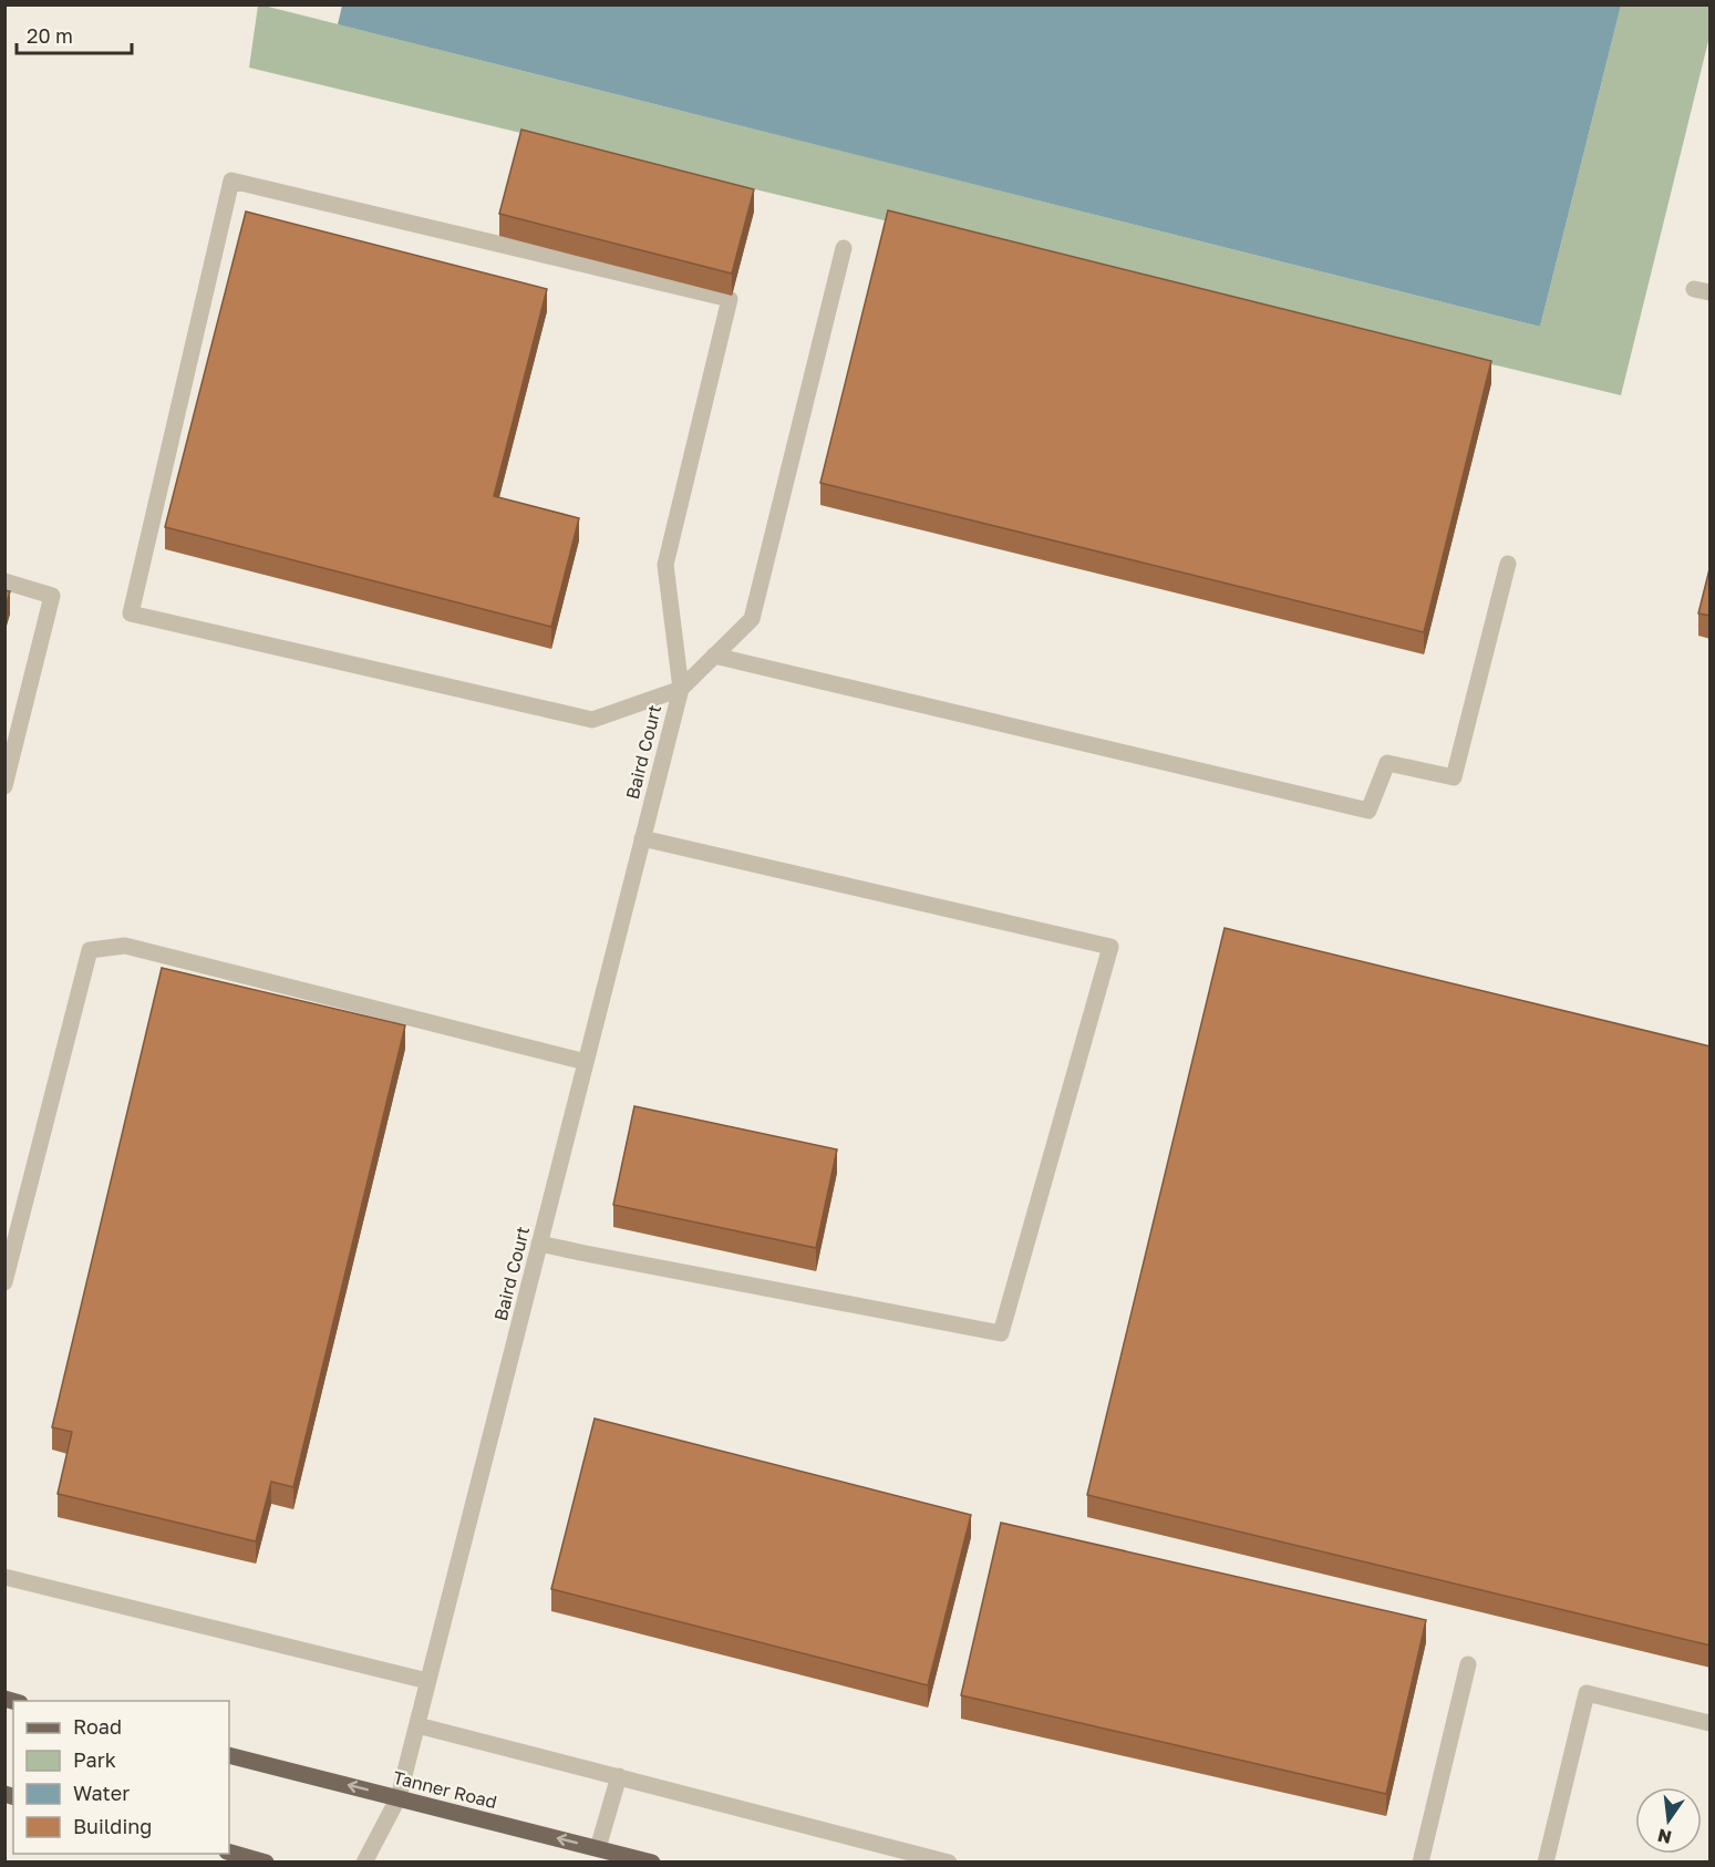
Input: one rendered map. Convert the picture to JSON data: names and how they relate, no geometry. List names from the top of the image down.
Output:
{
  "streets": {
    "main road": ["Tanner Road"],
    "street": ["Baird Court"]
  },
  "crossings": [
    ["Baird Court", "Tanner Road"]
  ],
  "one_way": ["Tanner Road"],
  "legend": [
    "Road",
    "Park",
    "Water",
    "Building"
  ],
  "scale_bar": "20 m",
  "north": "bottom"
}
